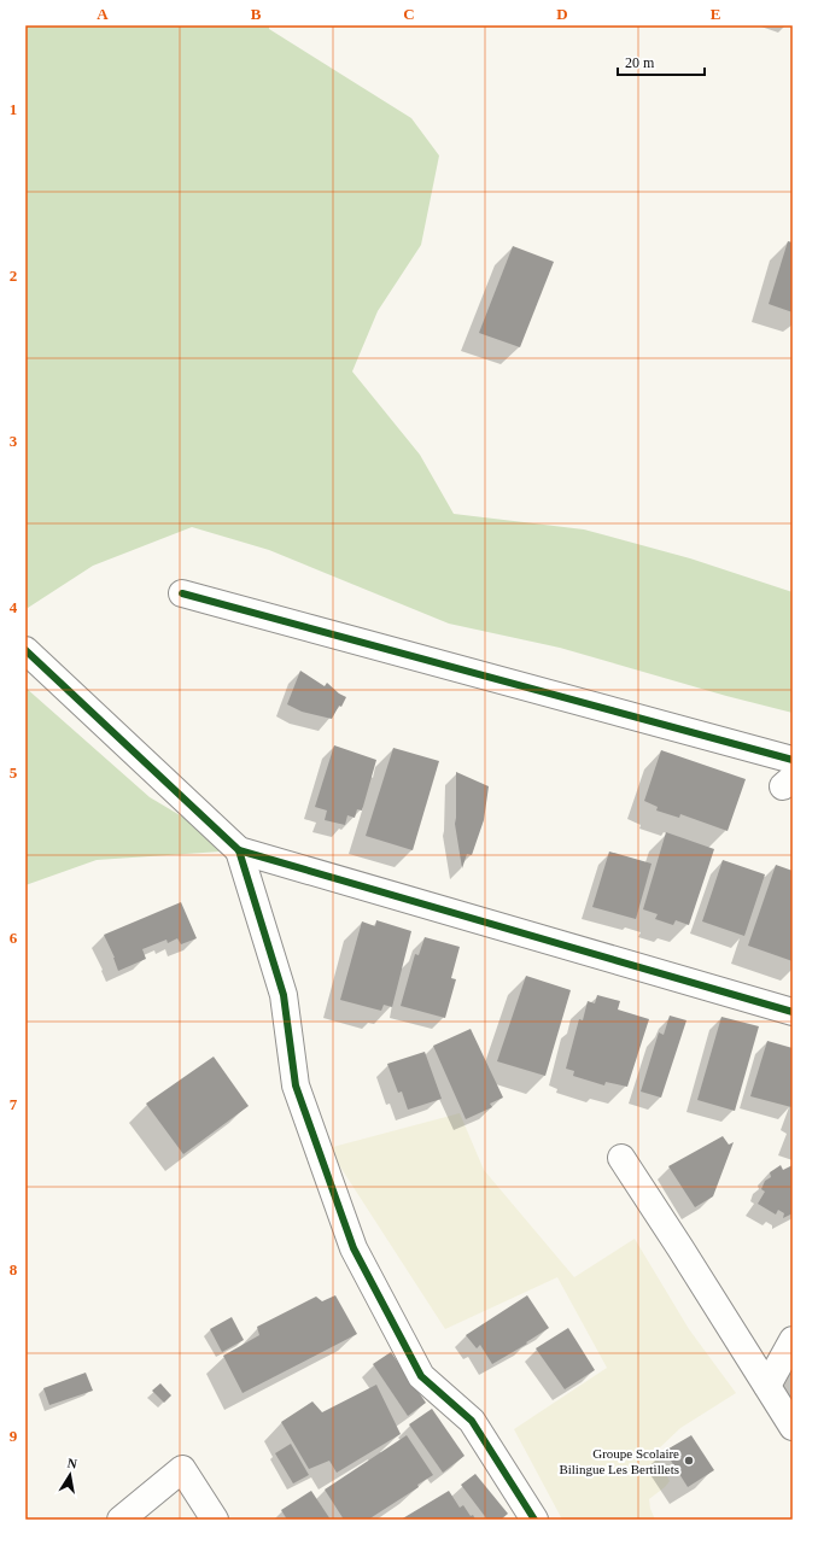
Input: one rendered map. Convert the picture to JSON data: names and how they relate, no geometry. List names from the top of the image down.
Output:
{
  "places": ["Groupe Scolaire Bilingue Les Bertillets"],
  "scale_bar": "20 m",
  "north": "top",
  "grid": {
    "columns": [
      "A",
      "B",
      "C",
      "D",
      "E"
    ],
    "rows": [
      "1",
      "2",
      "3",
      "4",
      "5",
      "6",
      "7",
      "8",
      "9"
    ]
  }
}
